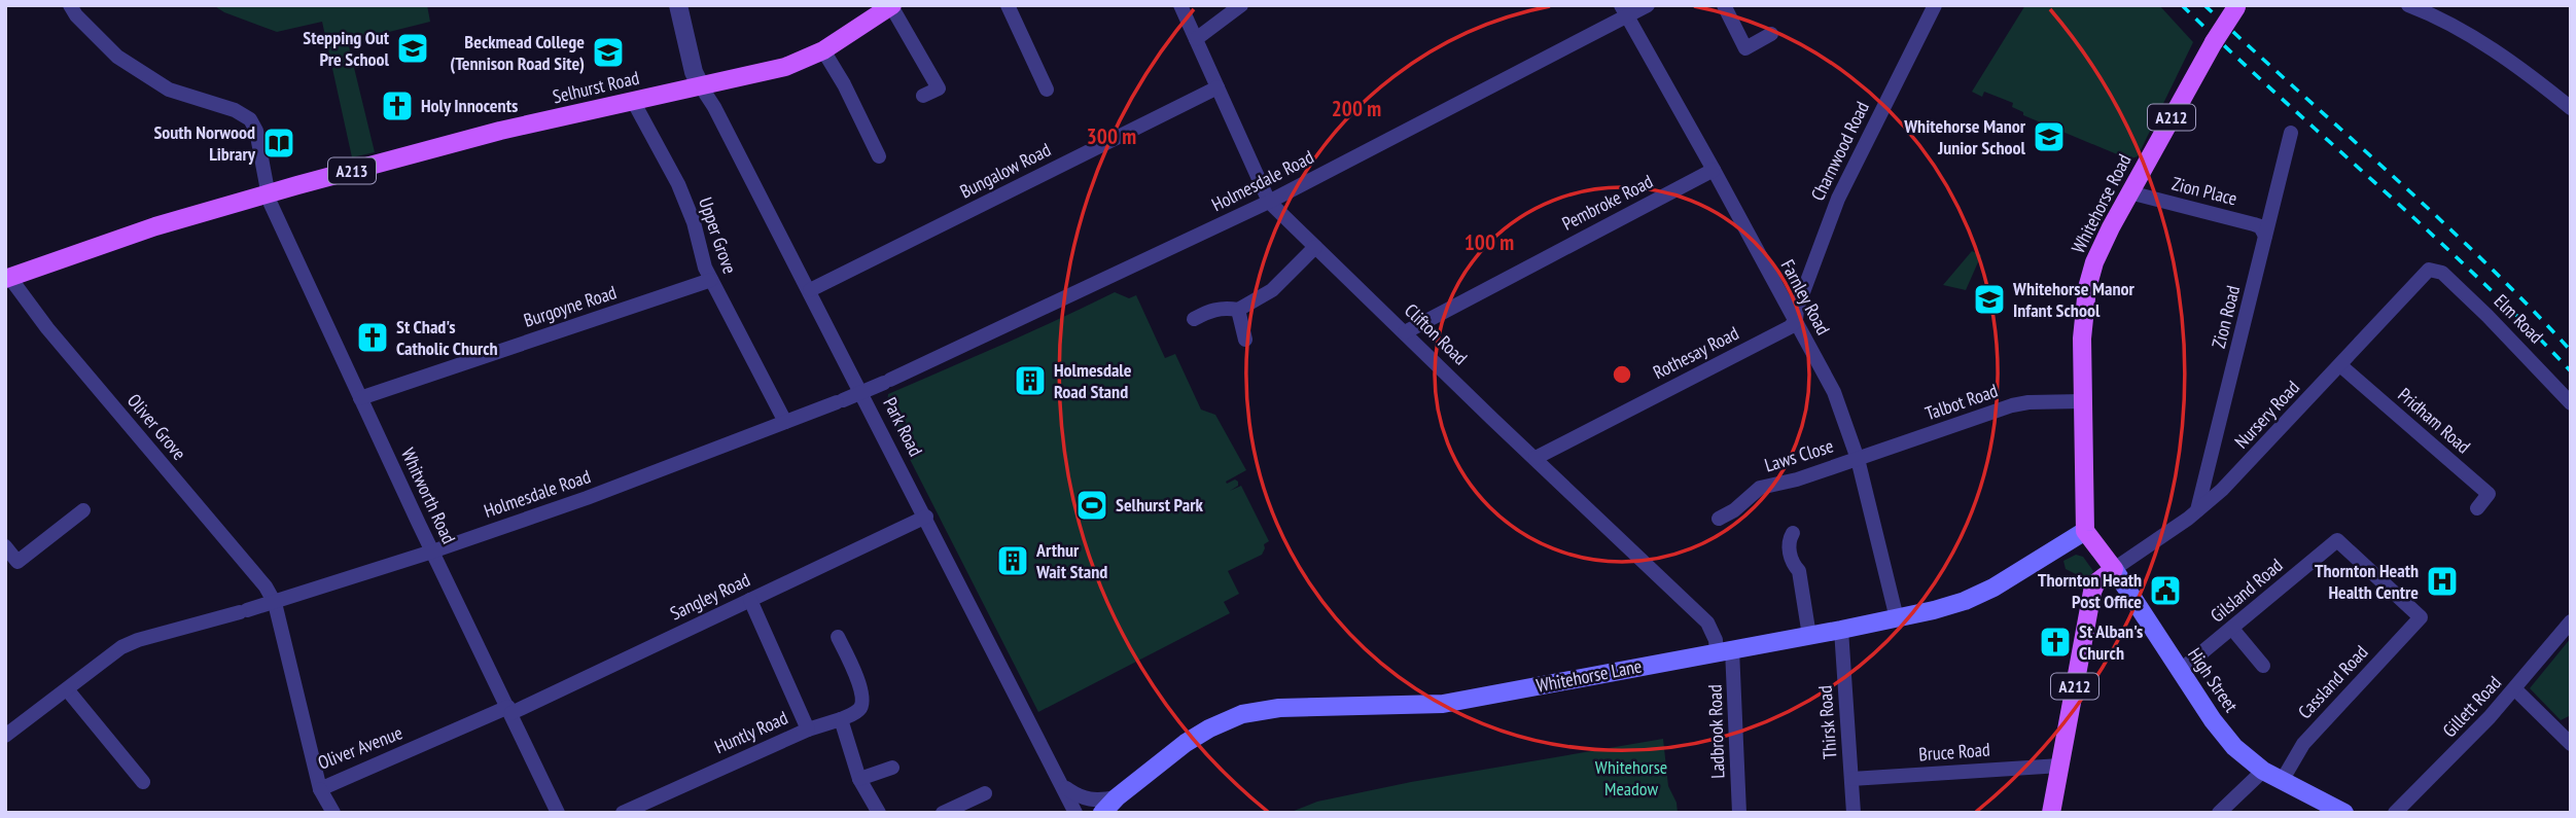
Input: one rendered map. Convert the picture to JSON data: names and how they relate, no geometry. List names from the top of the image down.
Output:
{
  "streets": {
    "main road": [
      "Selhurst Road",
      "A212",
      "A213",
      "Whitehorse Road",
      "Whitehorse Lane",
      "High Street"
    ],
    "street": [
      "Charnwood Road",
      "Bungalow Road",
      "Holmesdale Road",
      "Zion Place",
      "Pembroke Road",
      "Upper Grove",
      "Farnley Road",
      "Burgoyne Road",
      "Zion Road",
      "Elm Road",
      "Clifton Road",
      "Rothesay Road",
      "Talbot Road",
      "Nursery Road",
      "Pridham Road",
      "Oliver Grove",
      "Park Road",
      "Laws Close",
      "Whitworth Road",
      "Gilsland Road",
      "Sangley Road",
      "Cassland Road",
      "Gillett Road",
      "Thirsk Road",
      "Ladbrook Road",
      "Huntly Road",
      "Oliver Avenue",
      "Bruce Road"
    ]
  },
  "crossings": [
    ["Selhurst Road", "Upper Grove"],
    ["Selhurst Road", "Oliver Grove"],
    ["Selhurst Road", "Park Road"],
    ["Selhurst Road", "Whitworth Road"],
    ["A212", "Nursery Road"],
    ["A212", "High Street"],
    ["A212", "Bruce Road"],
    ["Charnwood Road", "Farnley Road"],
    ["Charnwood Road", "Rothesay Road"],
    ["Bungalow Road", "Clifton Road"],
    ["Bungalow Road", "Park Road"],
    ["Holmesdale Road", "Upper Grove"],
    ["Holmesdale Road", "Farnley Road"],
    ["Holmesdale Road", "Clifton Road"],
    ["Holmesdale Road", "Oliver Grove"],
    ["Holmesdale Road", "Park Road"],
    ["Holmesdale Road", "Whitworth Road"],
    ["Holmesdale Road", "Oliver Avenue"],
    ["Zion Place", "Whitehorse Road"],
    ["Zion Place", "Zion Road"],
    ["Pembroke Road", "Farnley Road"],
    ["Pembroke Road", "Clifton Road"],
    ["Whitehorse Road", "Talbot Road"],
    ["Whitehorse Road", "Whitehorse Lane"],
    ["Whitehorse Road", "High Street"],
    ["Upper Grove", "Burgoyne Road"],
    ["Farnley Road", "Rothesay Road"],
    ["Farnley Road", "Talbot Road"],
    ["Farnley Road", "Laws Close"],
    ["Farnley Road", "Whitehorse Lane"],
    ["Burgoyne Road", "Whitworth Road"],
    ["Zion Road", "Nursery Road"],
    ["Elm Road", "Nursery Road"],
    ["Clifton Road", "Rothesay Road"],
    ["Clifton Road", "Whitehorse Lane"],
    ["Clifton Road", "Ladbrook Road"],
    ["Talbot Road", "Laws Close"],
    ["Nursery Road", "Pridham Road"],
    ["Nursery Road", "High Street"],
    ["Oliver Grove", "Oliver Avenue"],
    ["Park Road", "Sangley Road"],
    ["Whitworth Road", "Sangley Road"],
    ["Whitworth Road", "Oliver Avenue"],
    ["Gilsland Road", "High Street"],
    ["Gilsland Road", "Cassland Road"],
    ["Sangley Road", "Huntly Road"],
    ["Sangley Road", "Oliver Avenue"],
    ["Whitehorse Lane", "High Street"],
    ["Whitehorse Lane", "Thirsk Road"],
    ["Whitehorse Lane", "Ladbrook Road"],
    ["High Street", "Cassland Road"],
    ["Thirsk Road", "Bruce Road"]
  ],
  "parks": ["Whitehorse Meadow"],
  "places": {
    "school or university": [
      "Stepping Out Pre School",
      "Beckmead College (Tennison Road Site)",
      "Whitehorse Manor Junior School",
      "Whitehorse Manor Infant School"
    ],
    "church": ["Holy Innocents", "St Chad's Catholic Church", "St Alban's Church"],
    "library": ["South Norwood Library"],
    "building": ["Holmesdale Road Stand", "Arthur Wait Stand"],
    "sports": ["Selhurst Park"],
    "hospital": ["Thornton Heath Health Centre"],
    "public building": ["Thornton Heath Post Office"]
  },
  "rings": ["200 m", "300 m", "100 m"]
}
